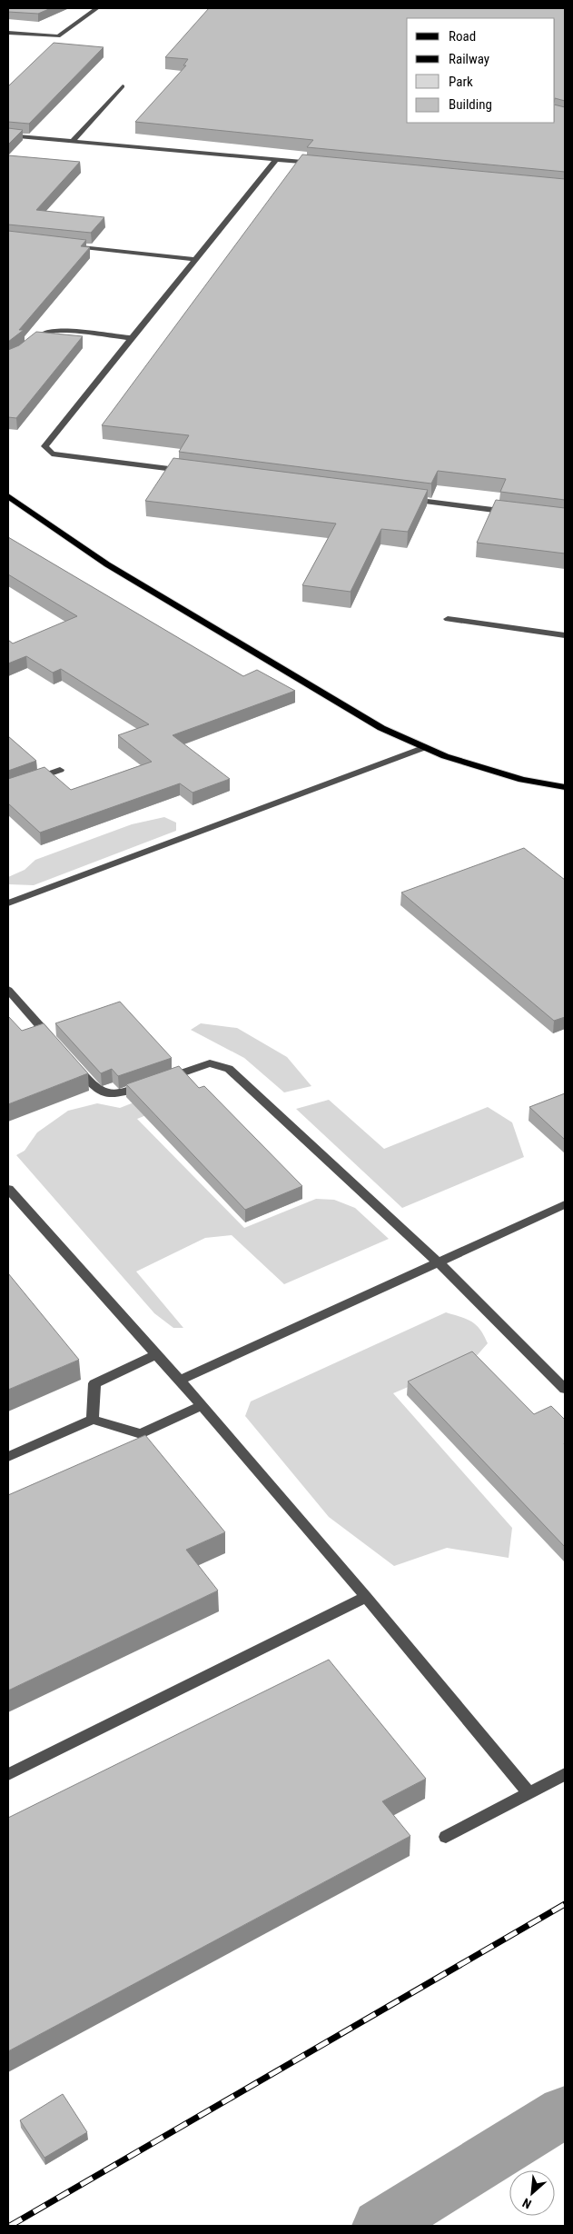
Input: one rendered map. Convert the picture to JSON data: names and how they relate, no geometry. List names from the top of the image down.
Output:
{
  "legend": [
    "Road",
    "Railway",
    "Park",
    "Building"
  ],
  "north": "bottom left"
}
